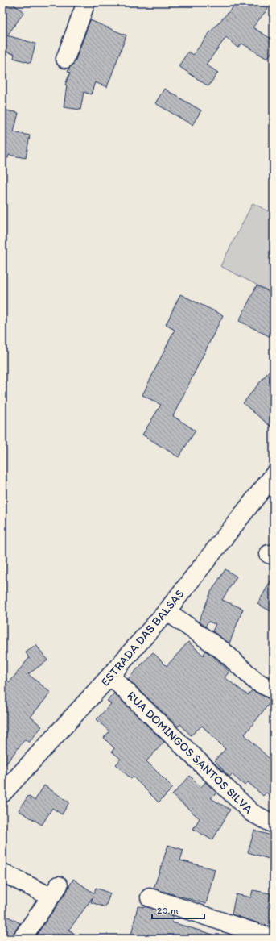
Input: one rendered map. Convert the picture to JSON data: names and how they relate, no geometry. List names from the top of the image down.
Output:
{
  "streets": {
    "street": ["ESTRADA DAS BALSAS", "RUA DOMINGOS SANTOS SILVA"]
  },
  "crossings": [
    ["ESTRADA DAS BALSAS", "RUA DOMINGOS SANTOS SILVA"]
  ],
  "scale_bar": "20 m"
}
